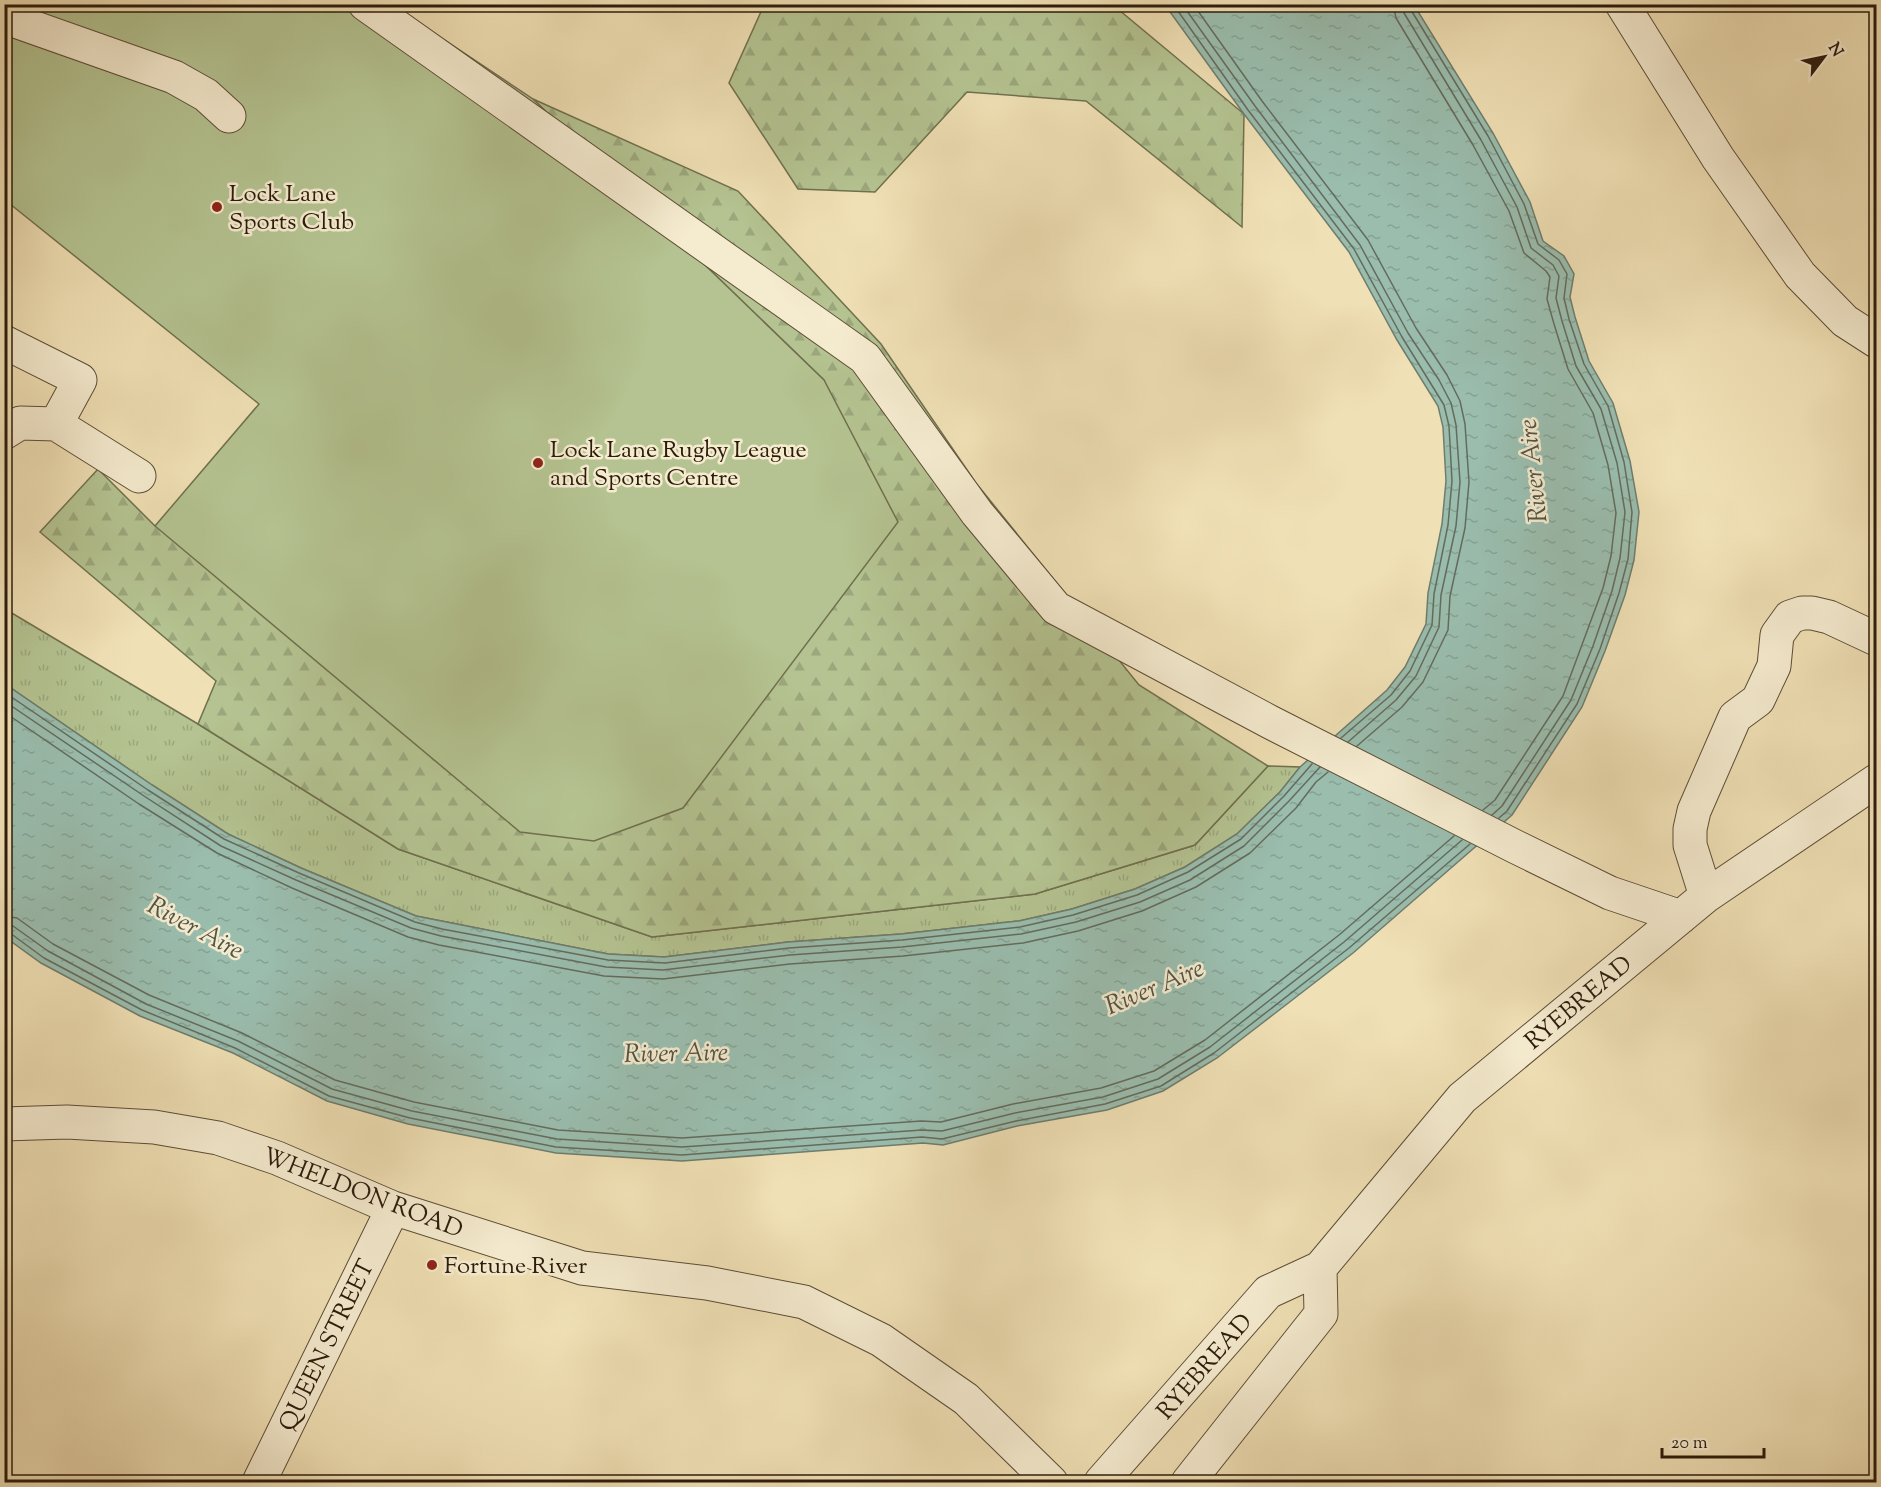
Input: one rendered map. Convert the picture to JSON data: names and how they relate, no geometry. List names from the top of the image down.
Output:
{
  "streets": {
    "street": ["RYEBREAD", "WHELDON ROAD", "QUEEN STREET"]
  },
  "crossings": [
    ["WHELDON ROAD", "QUEEN STREET"]
  ],
  "water": ["River Aire"],
  "places": ["Lock Lane Sports Club", "Lock Lane Rugby League and Sports Centre", "Fortune River"],
  "scale_bar": "20 m",
  "north": "top right"
}
